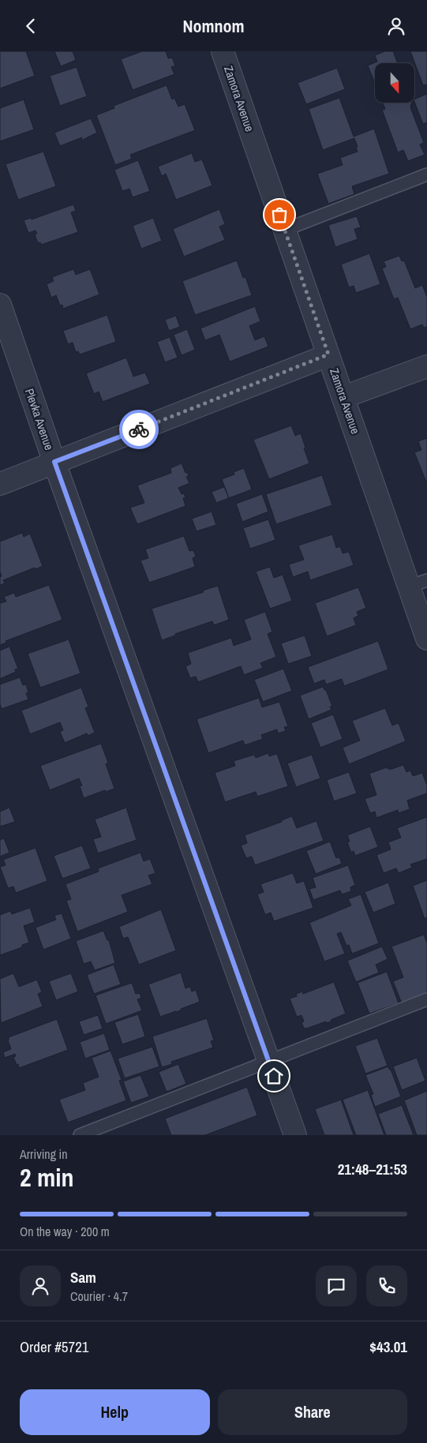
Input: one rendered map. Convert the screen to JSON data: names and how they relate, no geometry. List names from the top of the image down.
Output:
{
  "streets": {
    "street": ["Zamora Avenue", "Plevka Avenue"]
  },
  "north": "bottom",
  "page": {
    "header": "Nomnom",
    "heading": ["2 min", "Arriving in", "21:48–21:53"],
    "panel": [
      "Sam",
      "Courier · 4.7",
      "Order #5721",
      "$43.01"
    ],
    "bar": "On the way · 200 m",
    "buttons": ["Help", "Share"]
  }
}
